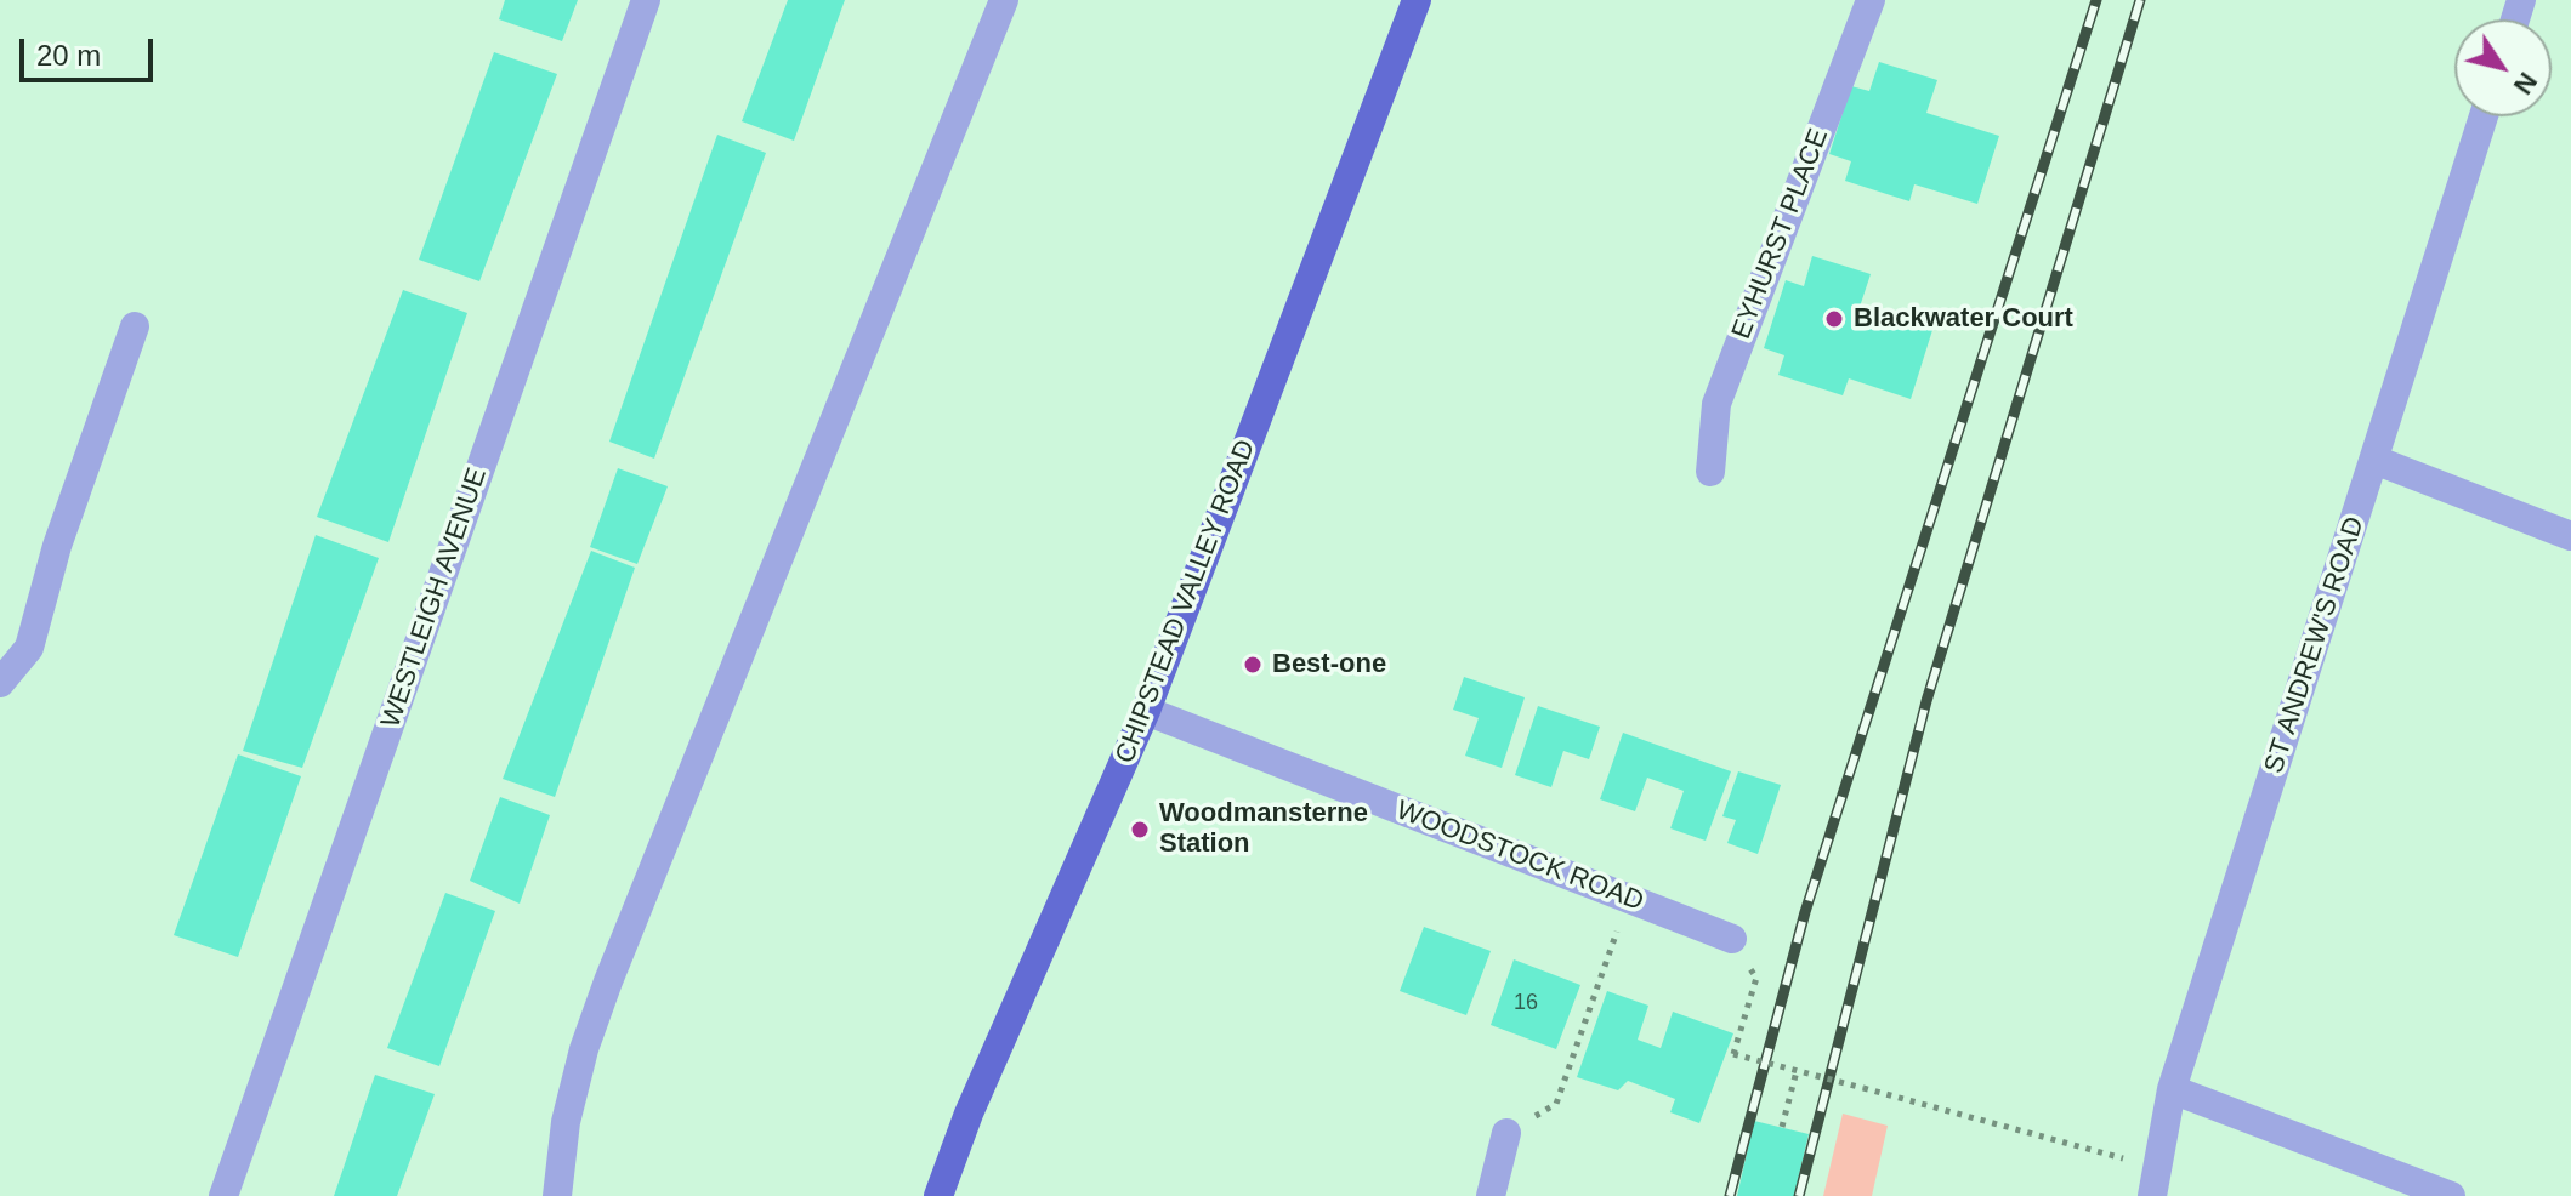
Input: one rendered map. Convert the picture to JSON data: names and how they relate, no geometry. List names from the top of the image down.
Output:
{
  "streets": {
    "main road": ["CHIPSTEAD VALLEY ROAD"],
    "street": [
      "EYHURST PLACE",
      "WESTLEIGH AVENUE",
      "ST ANDREW'S ROAD",
      "WOODSTOCK ROAD"
    ]
  },
  "crossings": [
    ["CHIPSTEAD VALLEY ROAD", "WOODSTOCK ROAD"]
  ],
  "places": ["Blackwater Court", "Best-one", "Woodmansterne Station"],
  "house_numbers": ["16"],
  "scale_bar": "20 m",
  "north": "bottom right"
}
